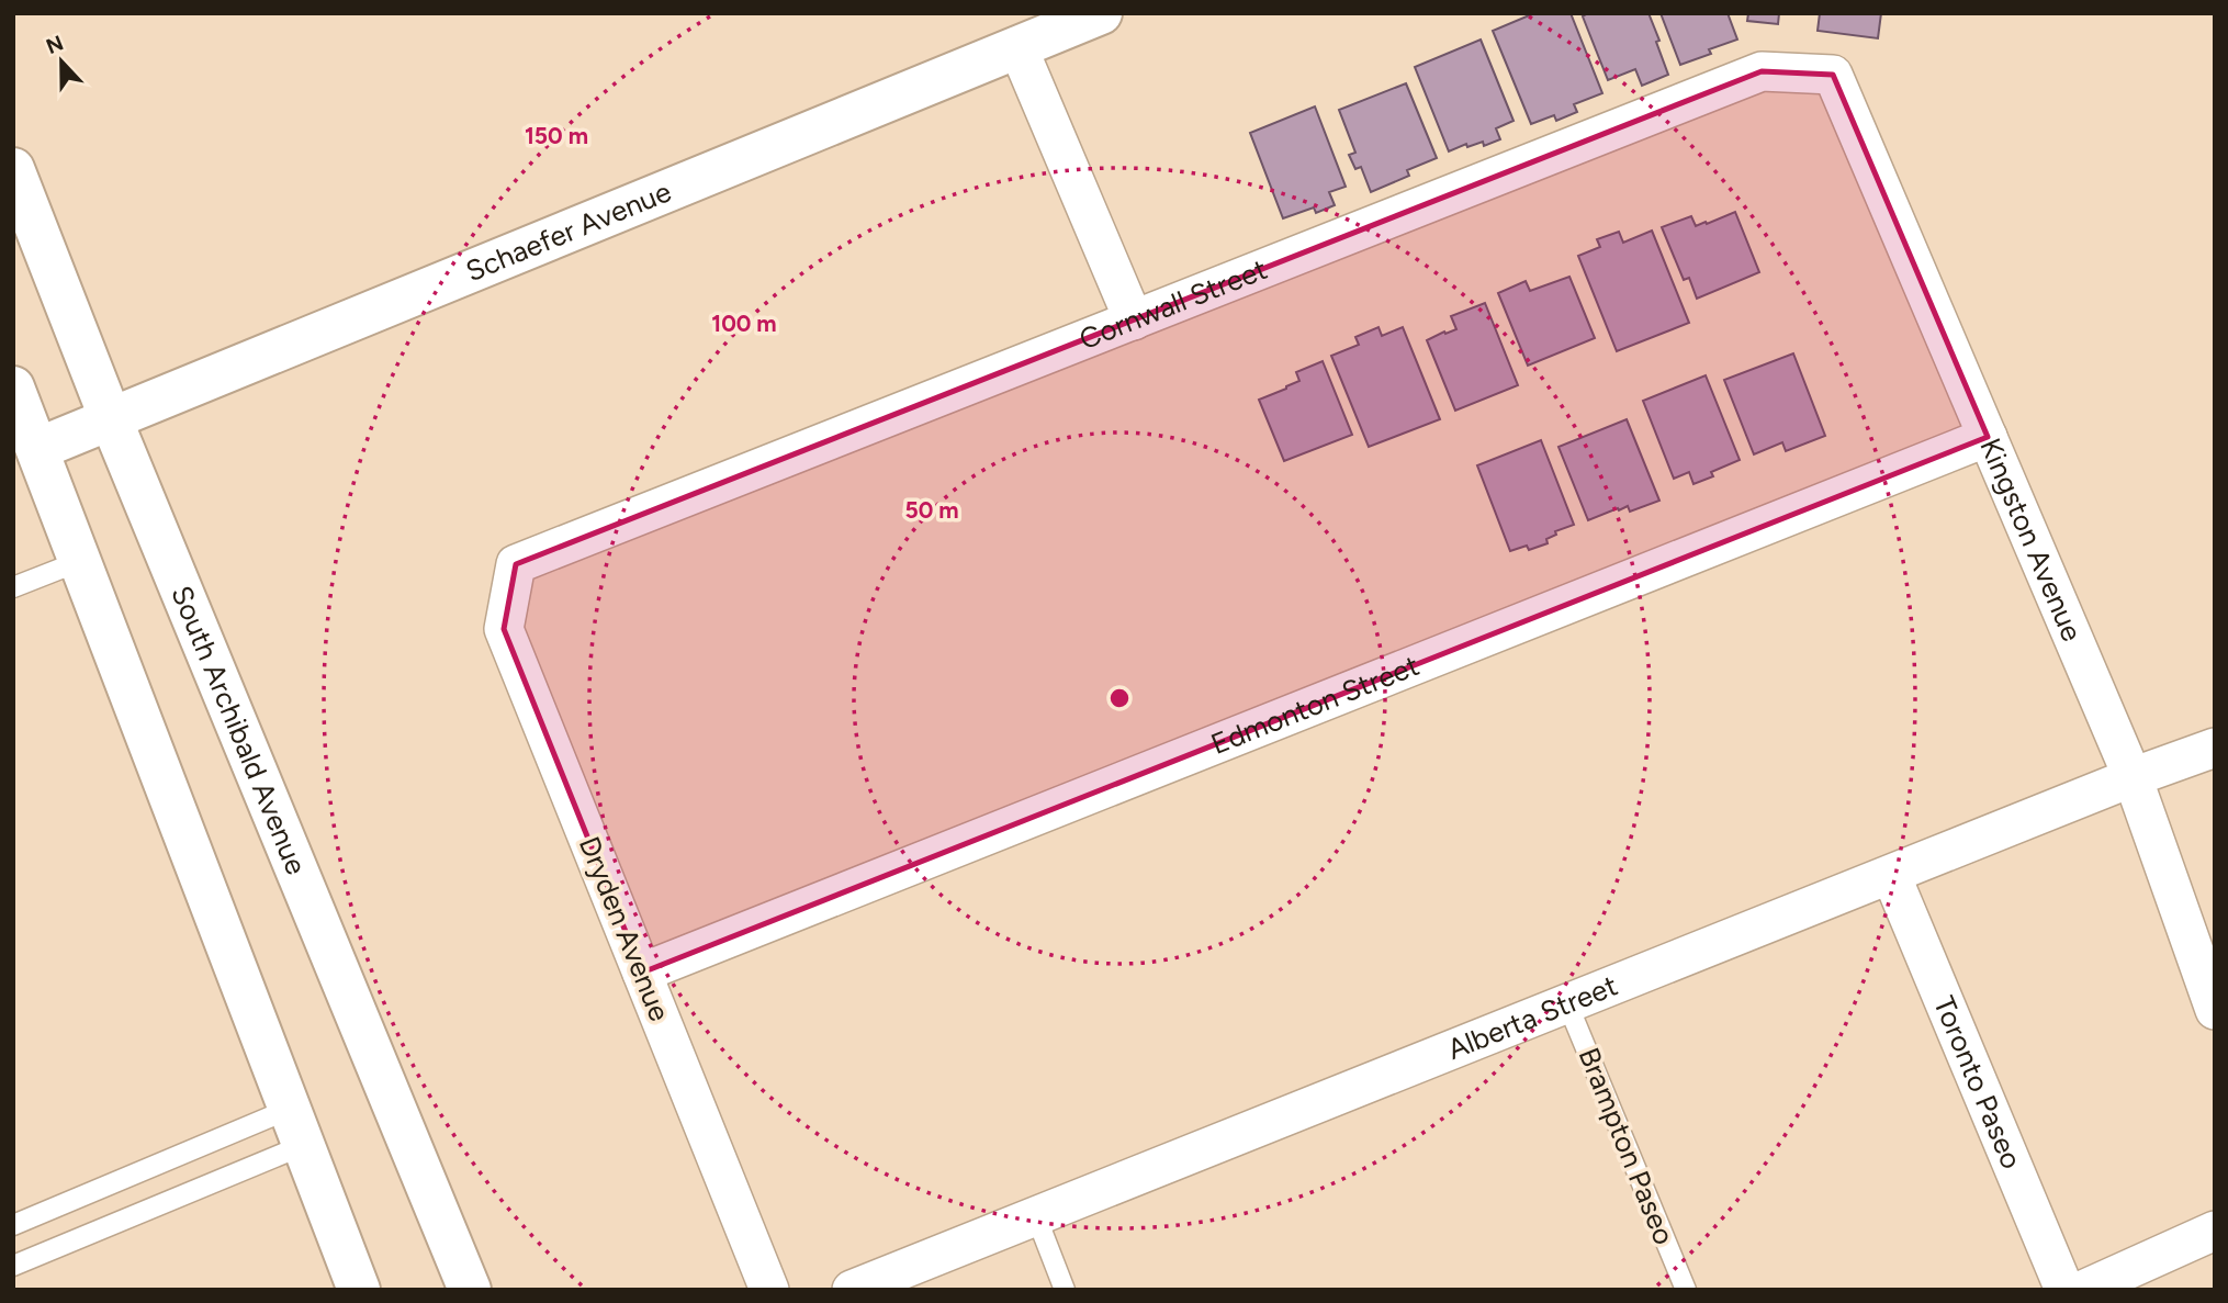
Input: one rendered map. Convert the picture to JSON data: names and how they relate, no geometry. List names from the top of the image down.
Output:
{
  "streets": {
    "main road": ["Schaefer Avenue", "South Archibald Avenue"],
    "street": [
      "Cornwall Street",
      "Kingston Avenue",
      "Edmonton Street",
      "Dryden Avenue",
      "Alberta Street",
      "Toronto Paseo"
    ],
    "lane": ["Brampton Paseo"]
  },
  "crossings": [
    ["Schaefer Avenue", "South Archibald Avenue"],
    ["Cornwall Street", "Kingston Avenue"],
    ["Cornwall Street", "Dryden Avenue"],
    ["Kingston Avenue", "Edmonton Street"],
    ["Kingston Avenue", "Alberta Street"],
    ["Edmonton Street", "Dryden Avenue"],
    ["Alberta Street", "Toronto Paseo"],
    ["Alberta Street", "Brampton Paseo"]
  ],
  "north": "top",
  "rings": ["150 m", "100 m", "50 m"]
}
